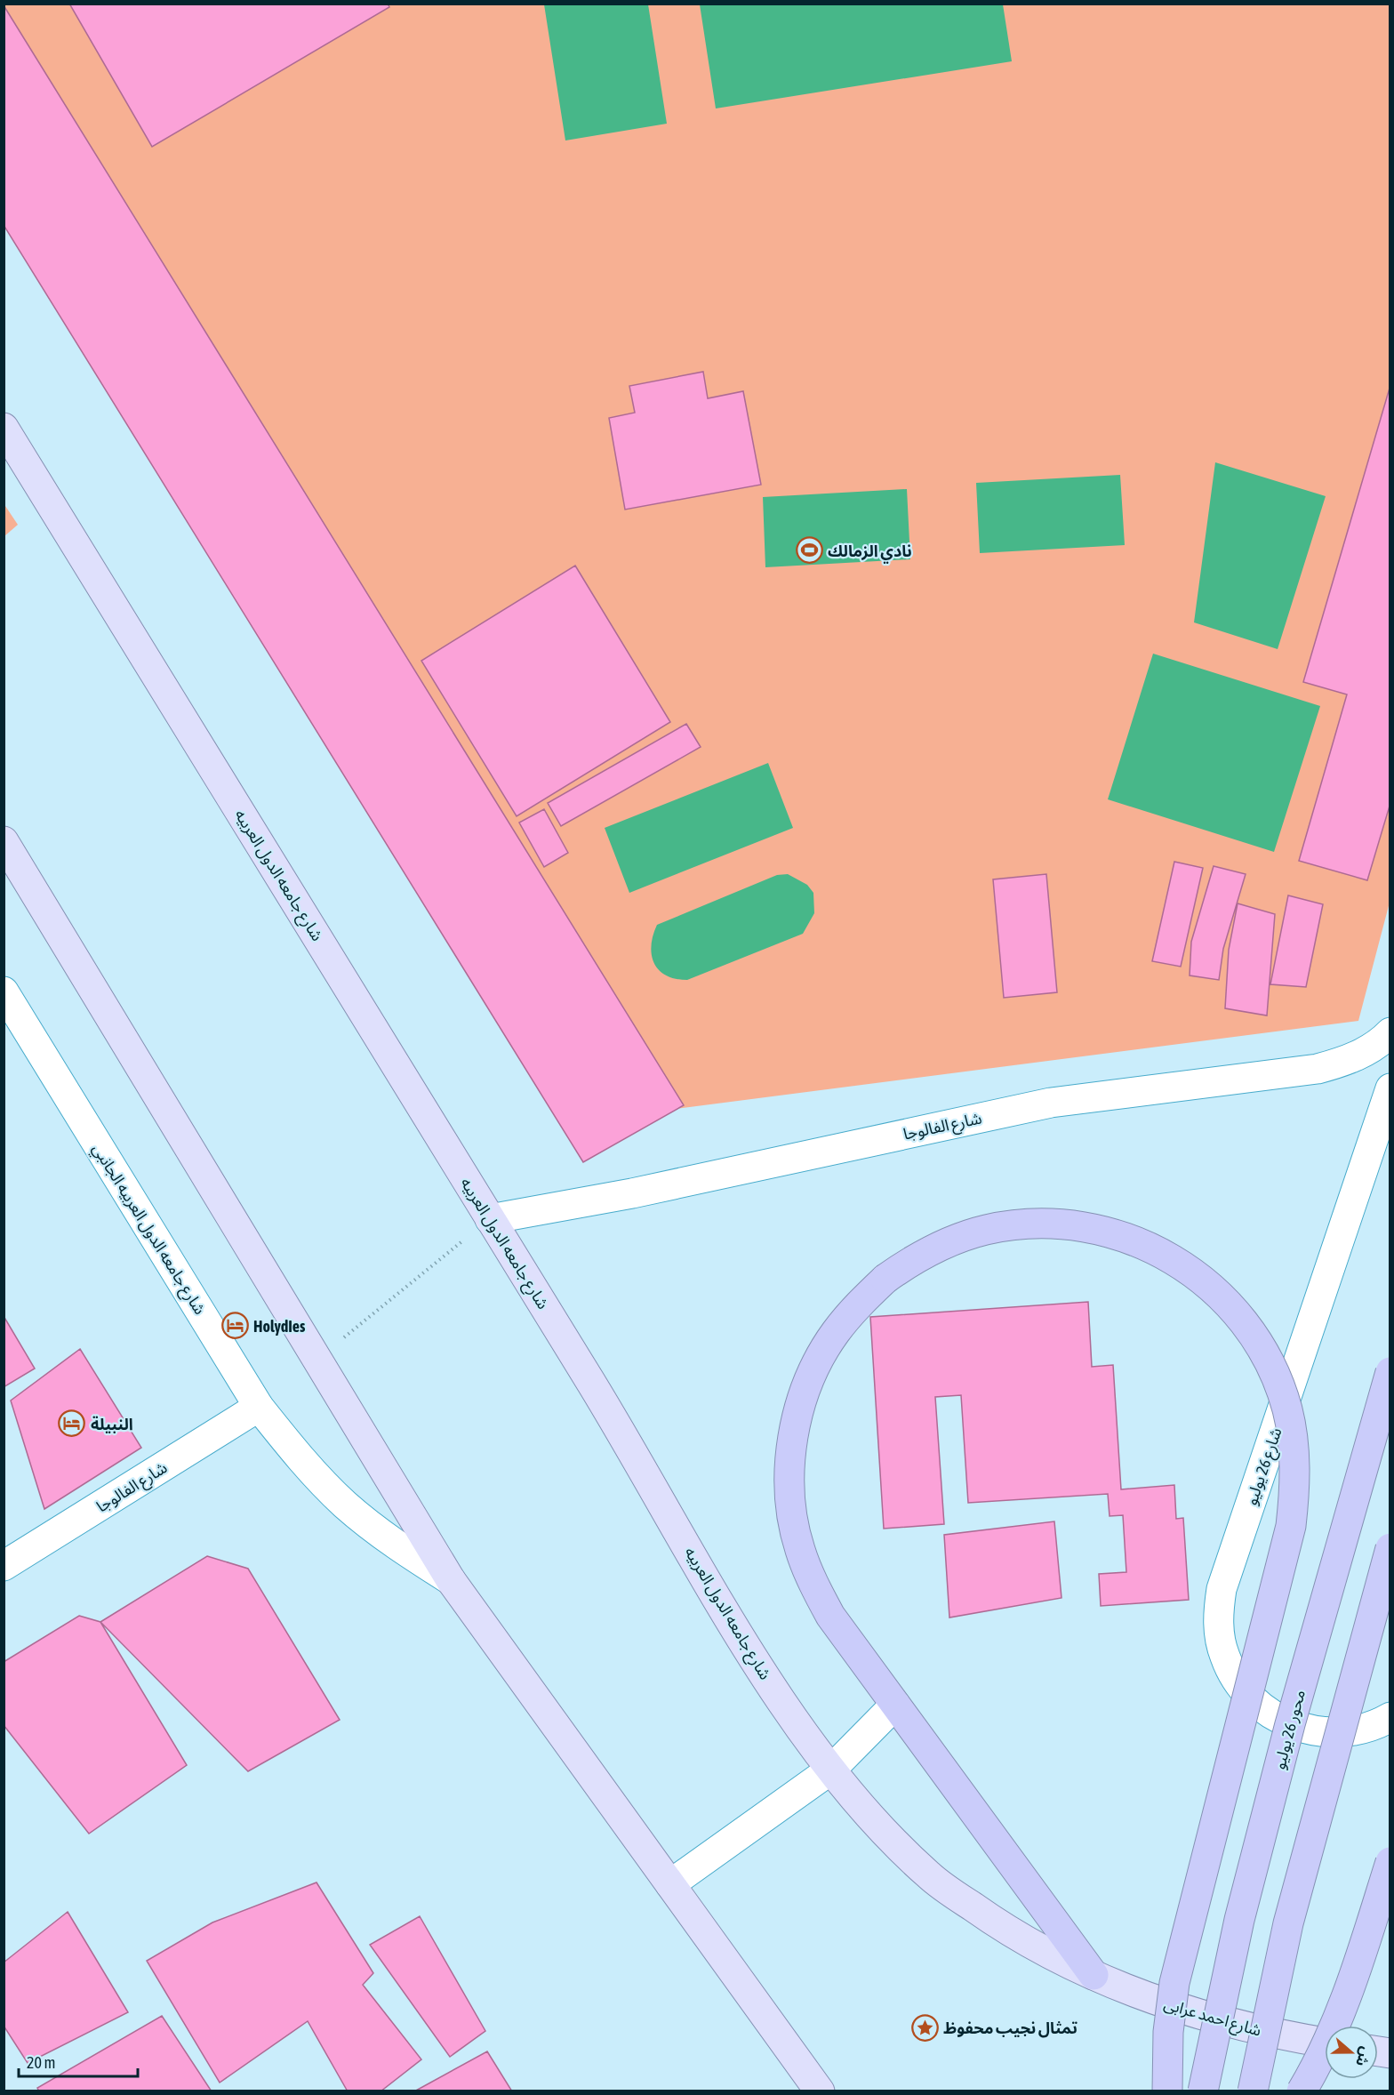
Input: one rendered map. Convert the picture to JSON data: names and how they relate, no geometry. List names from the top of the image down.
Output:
{
  "streets": {
    "highway": ["محور 26 يوليو"],
    "main road": ["شارع جامعه الدول العربيه", "شارع احمد عرابى"],
    "street": ["شارع الفالوجا", "شارع جامعه الدول العربيه الجانبي", "شارع 26 يوليو"]
  },
  "crossings": [
    ["شارع جامعه الدول العربيه", "شارع الفالوجا"],
    ["شارع جامعه الدول العربيه", "شارع احمد عرابى"],
    ["شارع الفالوجا", "شارع جامعه الدول العربيه الجانبي"]
  ],
  "places": {
    "sports": ["نادي الزمالك"],
    "hotel": ["HolydIes", "النبيلة"],
    "place": ["تمثال نجيب محفوظ"]
  },
  "scale_bar": "20 m",
  "north": "right"
}
